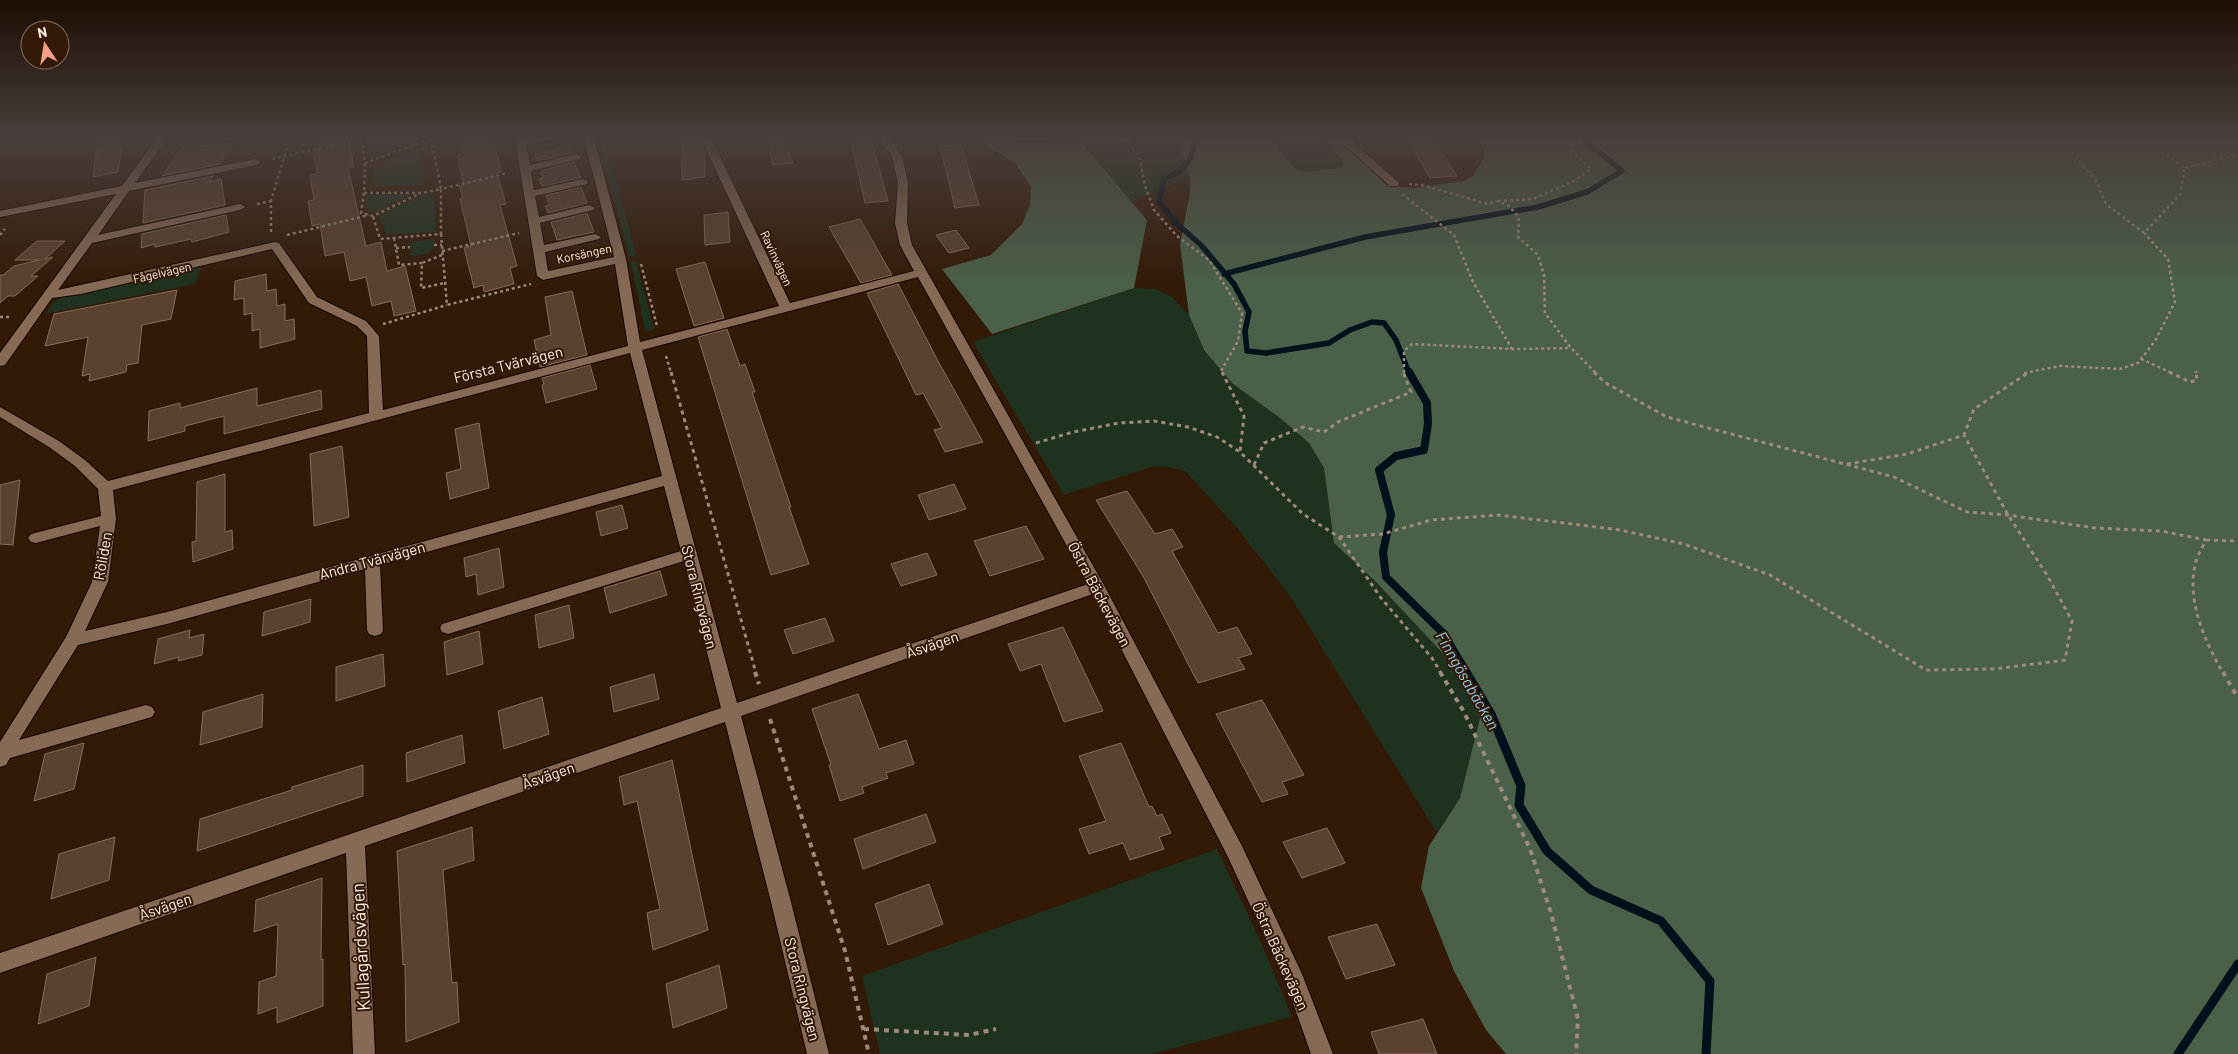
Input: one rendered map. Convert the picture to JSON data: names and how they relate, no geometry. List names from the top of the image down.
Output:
{
  "streets": {
    "street": [
      "Korsängen",
      "Ravinvägen",
      "Fågelvägen",
      "Första Tvärvägen",
      "Röliden",
      "Andra Tvärvägen",
      "Östra Bäckevägen",
      "Stora Ringvägen",
      "Åsvägen",
      "Kullagårdsvägen"
    ]
  },
  "crossings": [
    ["Korsängen", "Stora Ringvägen"],
    ["Ravinvägen", "Första Tvärvägen"],
    ["Första Tvärvägen", "Röliden"],
    ["Första Tvärvägen", "Östra Bäckevägen"],
    ["Första Tvärvägen", "Stora Ringvägen"],
    ["Röliden", "Andra Tvärvägen"],
    ["Andra Tvärvägen", "Stora Ringvägen"],
    ["Östra Bäckevägen", "Åsvägen"],
    ["Stora Ringvägen", "Åsvägen"],
    ["Åsvägen", "Kullagårdsvägen"]
  ],
  "water": ["Finngösabäcken"],
  "north": "top"
}
